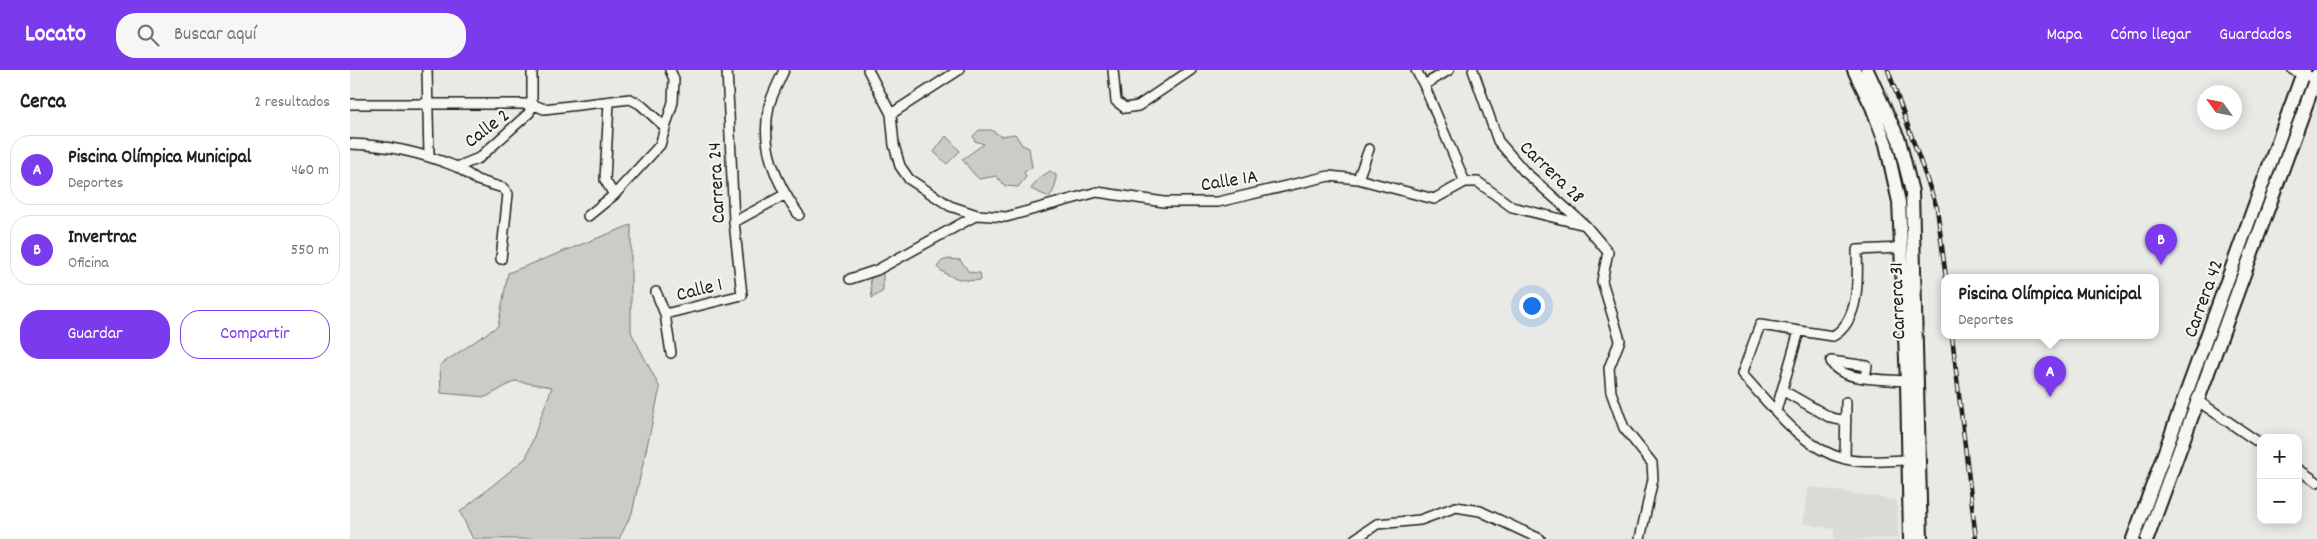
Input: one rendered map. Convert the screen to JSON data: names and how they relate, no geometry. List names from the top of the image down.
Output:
{
  "streets": {
    "highway": ["Carrera 42", "Carrera 31"],
    "street": [
      "Calle 2",
      "Carrera 28",
      "Calle 1A",
      "Carrera 24",
      "Calle 1"
    ]
  },
  "crossings": [
    ["Carrera 24", "Calle 1"]
  ],
  "north": "top left",
  "page": {
    "header": "Locato",
    "search": "Buscar aquí",
    "nav": ["Mapa", "Cómo llegar", "Guardados"],
    "heading": ["Cerca", "2 resultados"],
    "list": [
      {
        "mark": "A",
        "name": "Piscina Olímpica Municipal",
        "note": "Deportes",
        "value": "460 m"
      },
      {
        "mark": "B",
        "name": "Invertrac",
        "note": "Oficina",
        "value": "550 m"
      }
    ],
    "pins": ["B", "A"],
    "popup": ["Piscina Olímpica Municipal", "Deportes"],
    "buttons": ["Guardar", "Compartir"],
    "map_buttons": ["+", "−"]
  }
}
